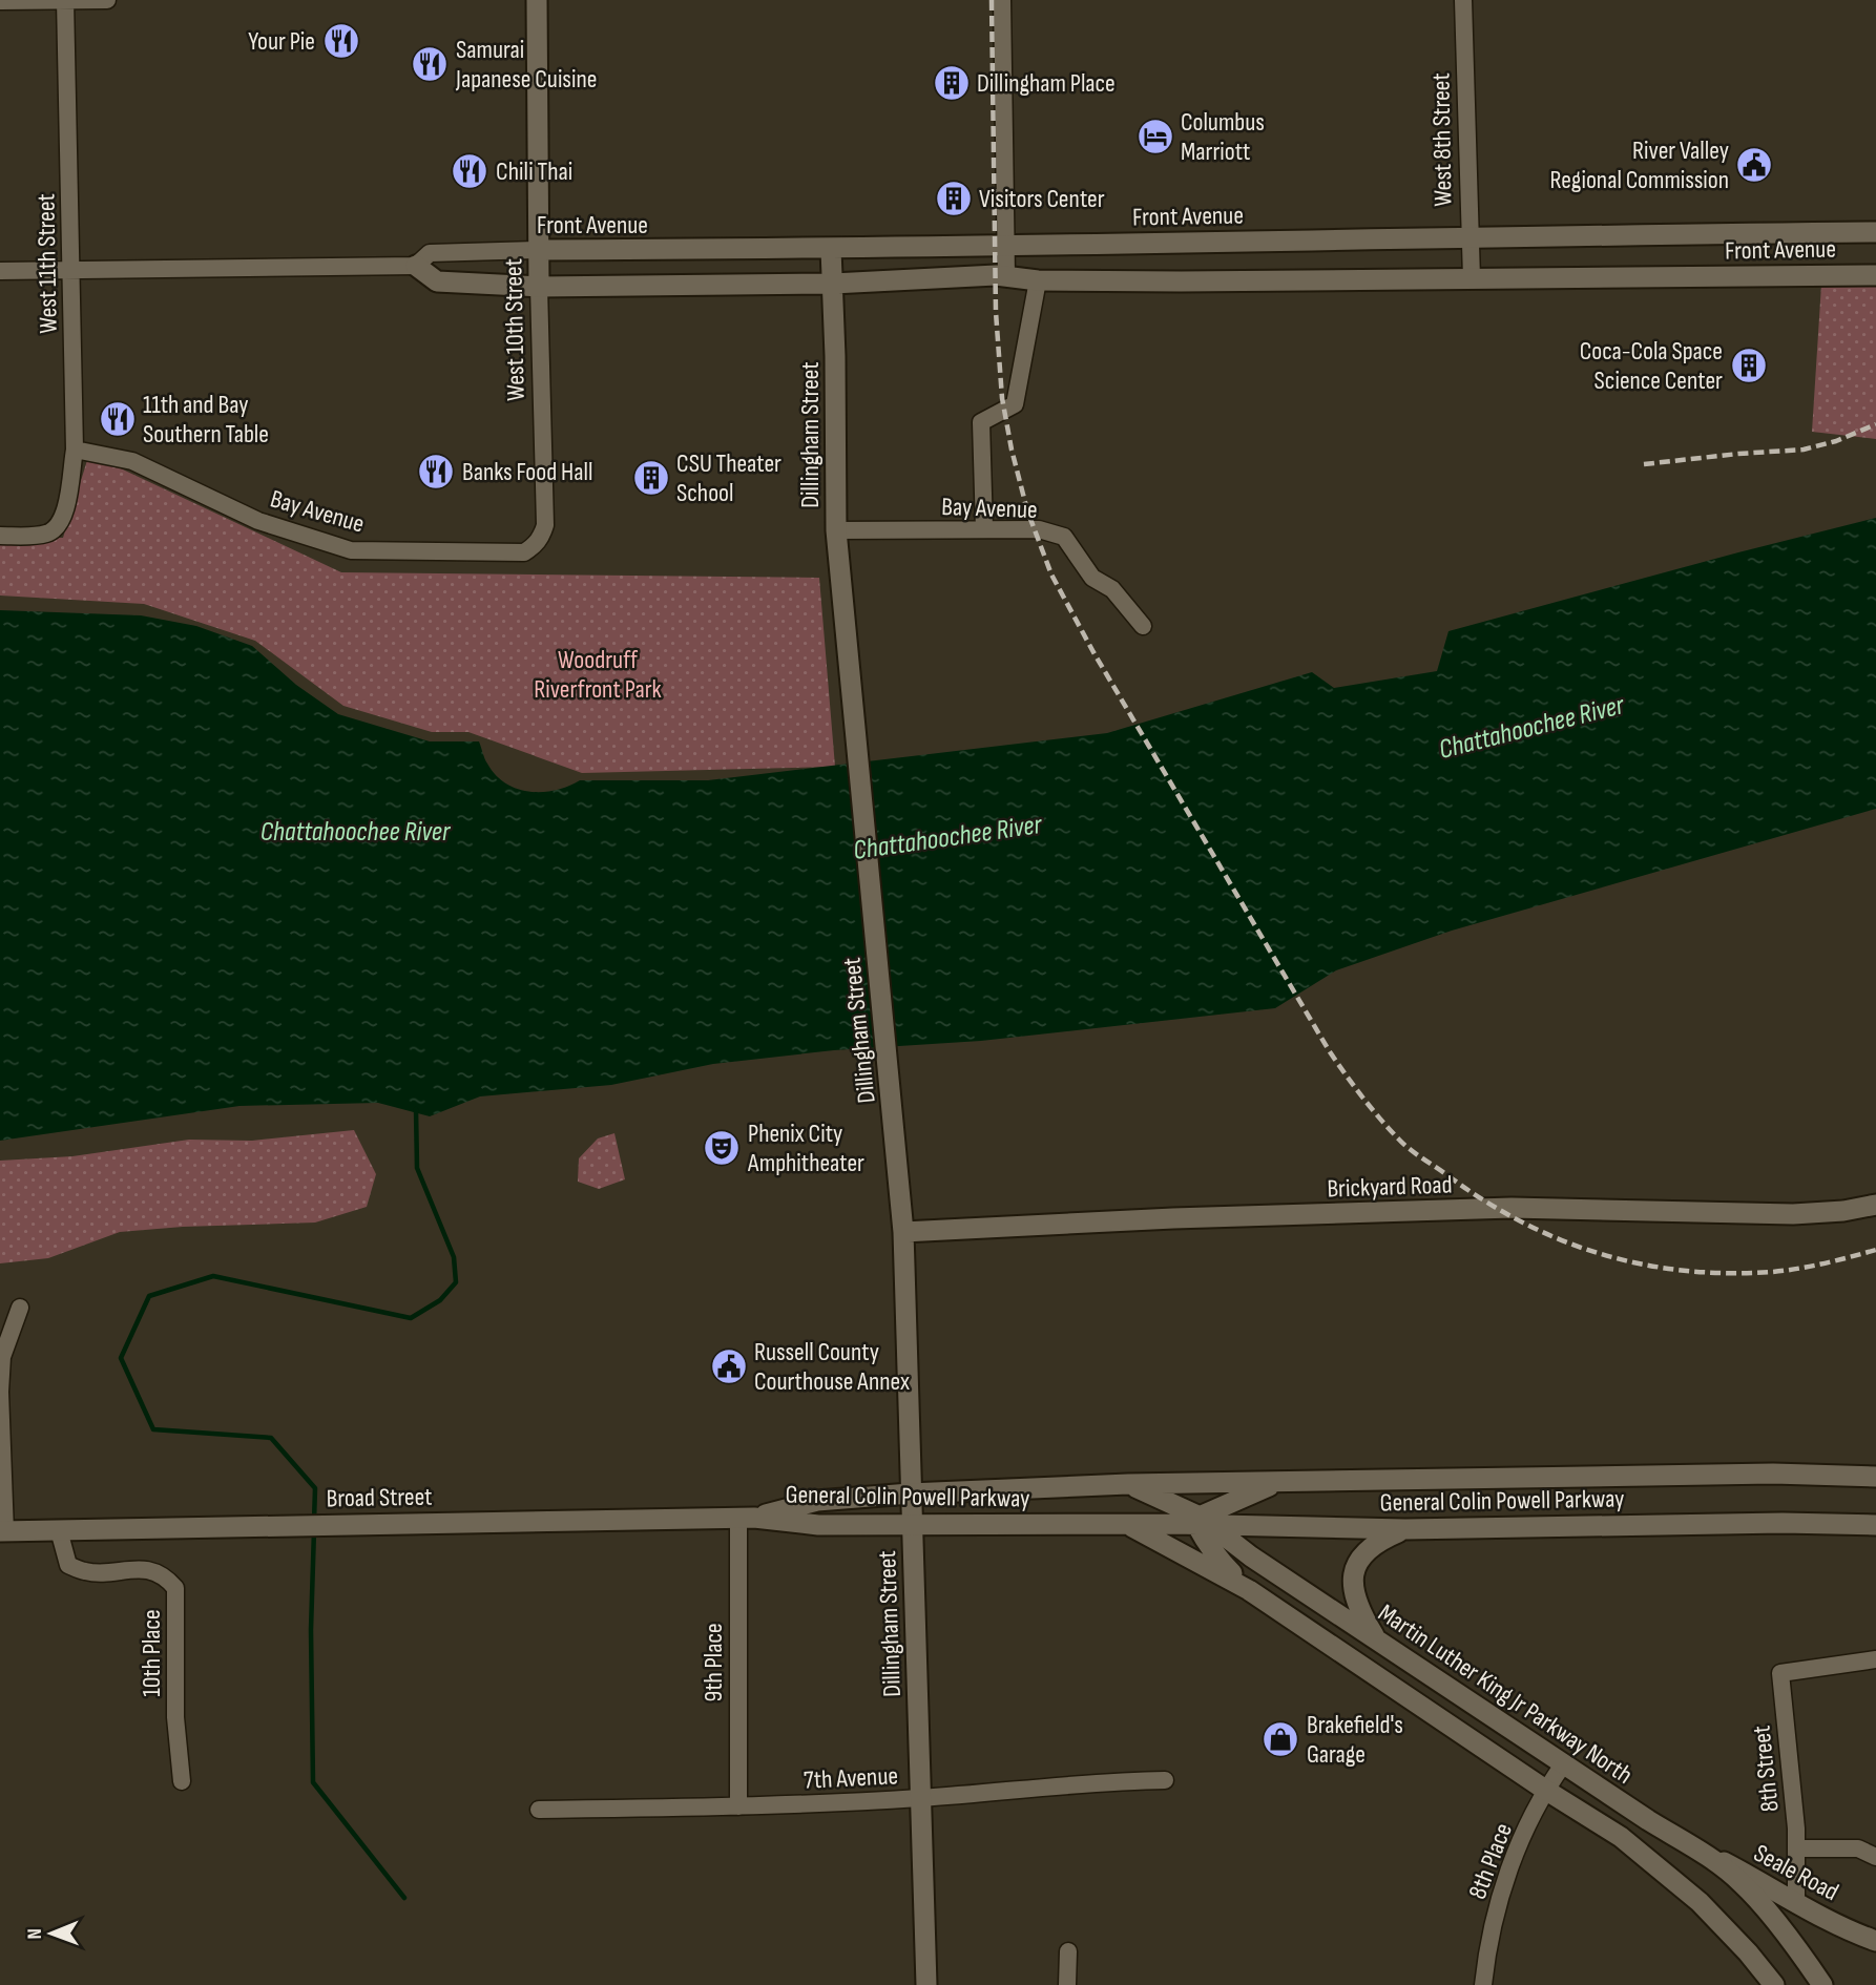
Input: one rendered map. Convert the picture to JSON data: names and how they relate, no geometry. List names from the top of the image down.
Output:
{
  "streets": {
    "street": [
      "West 8th Street",
      "Front Avenue",
      "West 11th Street",
      "West 10th Street",
      "Dillingham Street",
      "Bay Avenue",
      "Brickyard Road",
      "General Colin Powell Parkway",
      "Broad Street",
      "10th Place",
      "9th Place",
      "Martin Luther King Jr Parkway North",
      "8th Street",
      "7th Avenue",
      "8th Place",
      "Seale Road"
    ]
  },
  "crossings": [
    ["West 8th Street", "Front Avenue"],
    ["Front Avenue", "West 10th Street"],
    ["Front Avenue", "Dillingham Street"],
    ["West 11th Street", "Bay Avenue"],
    ["West 10th Street", "Bay Avenue"],
    ["Dillingham Street", "Bay Avenue"],
    ["Dillingham Street", "Brickyard Road"],
    ["Dillingham Street", "General Colin Powell Parkway"],
    ["Dillingham Street", "7th Avenue"],
    ["General Colin Powell Parkway", "Broad Street"],
    ["General Colin Powell Parkway", "9th Place"],
    ["General Colin Powell Parkway", "Martin Luther King Jr Parkway North"],
    ["Broad Street", "10th Place"],
    ["Broad Street", "9th Place"],
    ["9th Place", "7th Avenue"],
    ["Martin Luther King Jr Parkway North", "8th Place"],
    ["Martin Luther King Jr Parkway North", "Seale Road"],
    ["8th Street", "Seale Road"]
  ],
  "water": ["Chattahoochee River"],
  "parks": ["Woodruff Riverfront Park"],
  "places": {
    "restaurant": [
      "Your Pie",
      "Samurai Japanese Cuisine",
      "Chili Thai",
      "11th and Bay Southern Table",
      "Banks Food Hall"
    ],
    "building": [
      "Dillingham Place",
      "Visitors Center",
      "Coca-Cola Space Science Center",
      "CSU Theater School"
    ],
    "hotel": ["Columbus Marriott"],
    "public building": ["River Valley Regional Commission", "Russell County Courthouse Annex"],
    "theatre": ["Phenix City Amphitheater"],
    "shop": ["Brakefield's Garage"]
  },
  "north": "left"
}
